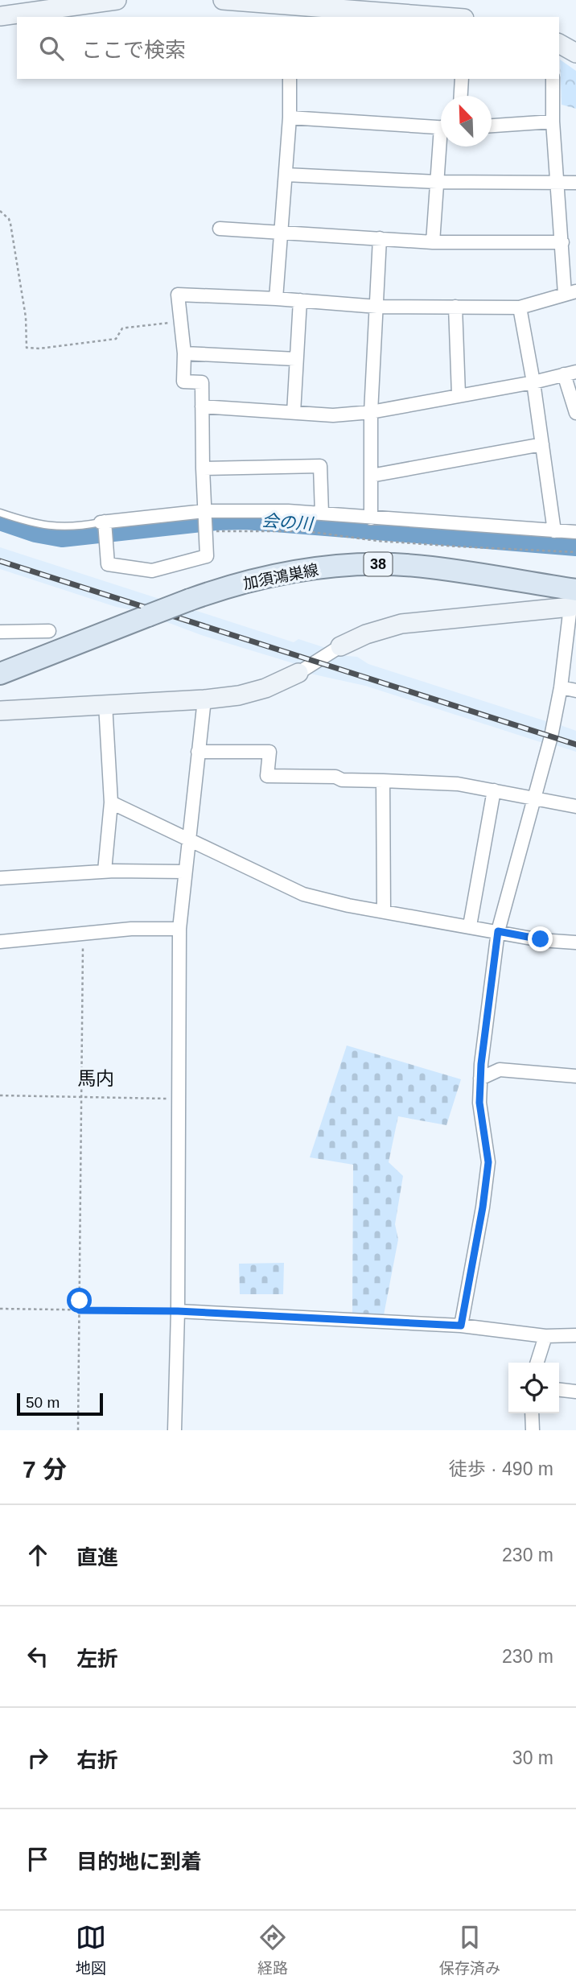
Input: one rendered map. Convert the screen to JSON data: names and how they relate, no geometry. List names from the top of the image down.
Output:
{
  "streets": {
    "main road": ["38", "加須鴻巣線"]
  },
  "districts": ["馬内"],
  "water": ["会の川"],
  "scale_bar": "50 m",
  "north": "top left",
  "page": {
    "search": "ここで検索",
    "scale": "50 m",
    "heading": ["7 分", "徒歩 · 490 m"],
    "list": [
      ["直進", "230 m"],
      ["左折", "230 m"],
      ["右折", "30 m"],
      "目的地に到着"
    ],
    "nav": ["地図", "経路", "保存済み"]
  }
}
